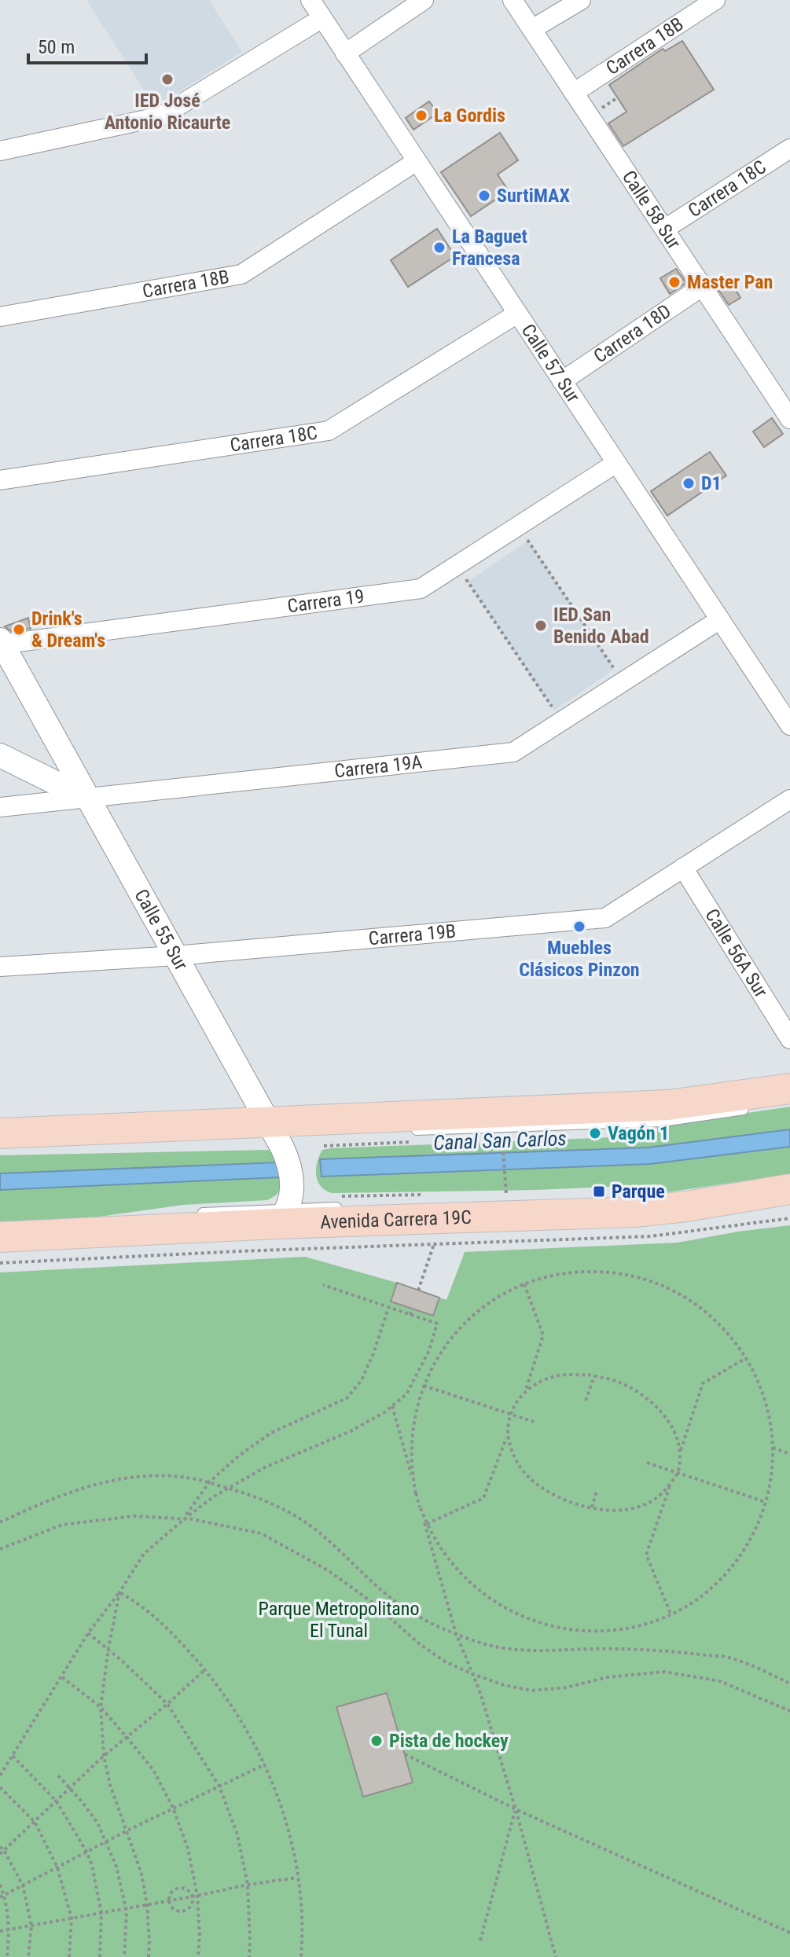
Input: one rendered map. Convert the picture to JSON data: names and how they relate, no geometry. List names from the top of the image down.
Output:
{
  "streets": {
    "main road": ["Avenida Carrera 19C"],
    "street": [
      "Carrera 18B",
      "Carrera 18C",
      "Calle 58 Sur",
      "Carrera 18D",
      "Calle 57 Sur",
      "Carrera 19",
      "Carrera 19A",
      "Calle 55 Sur",
      "Carrera 19B",
      "Calle 56A Sur"
    ]
  },
  "crossings": [
    ["Carrera 18B", "Calle 58 Sur"],
    ["Carrera 18B", "Calle 57 Sur"],
    ["Carrera 18C", "Calle 58 Sur"],
    ["Carrera 18C", "Calle 57 Sur"],
    ["Calle 58 Sur", "Carrera 18D"],
    ["Carrera 18D", "Calle 57 Sur"],
    ["Calle 57 Sur", "Carrera 19"],
    ["Calle 57 Sur", "Carrera 19A"],
    ["Carrera 19", "Calle 55 Sur"],
    ["Carrera 19A", "Calle 55 Sur"],
    ["Calle 55 Sur", "Carrera 19B"],
    ["Calle 55 Sur", "Avenida Carrera 19C"],
    ["Carrera 19B", "Calle 56A Sur"]
  ],
  "water": ["Canal San Carlos"],
  "parks": ["Parque Metropolitano El Tunal"],
  "places": {
    "other": [
      "IED José Antonio Ricaurte",
      "La Gordis",
      "SurtiMAX",
      "La Baguet Francesa",
      "Master Pan",
      "D1",
      "IED San Benido Abad",
      "Drink's & Dream's",
      "Muebles Clásicos Pinzon",
      "Vagón 1",
      "Pista de hockey"
    ],
    "transit": ["Parque"]
  },
  "scale_bar": "50 m"
}
